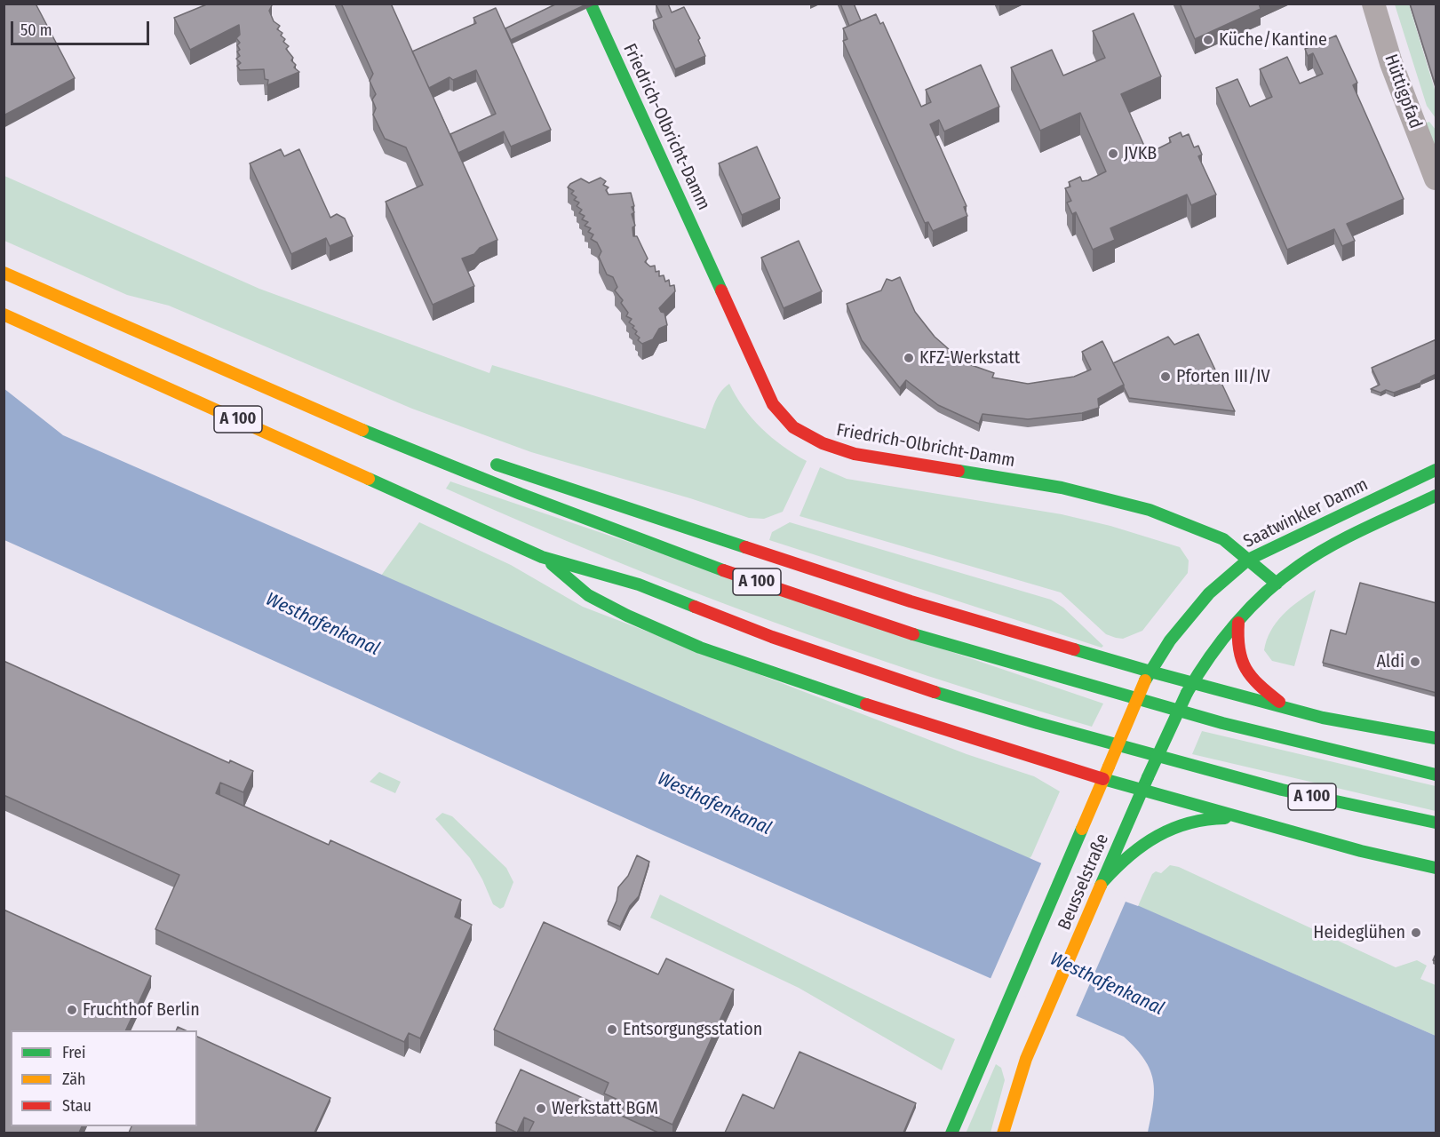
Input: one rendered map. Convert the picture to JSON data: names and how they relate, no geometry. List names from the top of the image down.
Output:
{
  "streets": {
    "main road": [
      "Friedrich-Olbricht-Damm",
      "A 100",
      "Saatwinkler Damm",
      "Beusselstraße"
    ],
    "street": ["Hüttigpfad"]
  },
  "crossings": [
    ["Friedrich-Olbricht-Damm", "Saatwinkler Damm"],
    ["Saatwinkler Damm", "Beusselstraße"]
  ],
  "water": ["Westhafenkanal"],
  "places": [
    "Küche/Kantine",
    "JVKB",
    "KFZ-Werkstatt",
    "Pforten III/IV",
    "Aldi",
    "Heideglühen",
    "Fruchthof Berlin",
    "Entsorgungsstation",
    "Werkstatt BGM"
  ],
  "legend": ["Frei", "Zäh", "Stau"],
  "scale_bar": "50 m"
}
